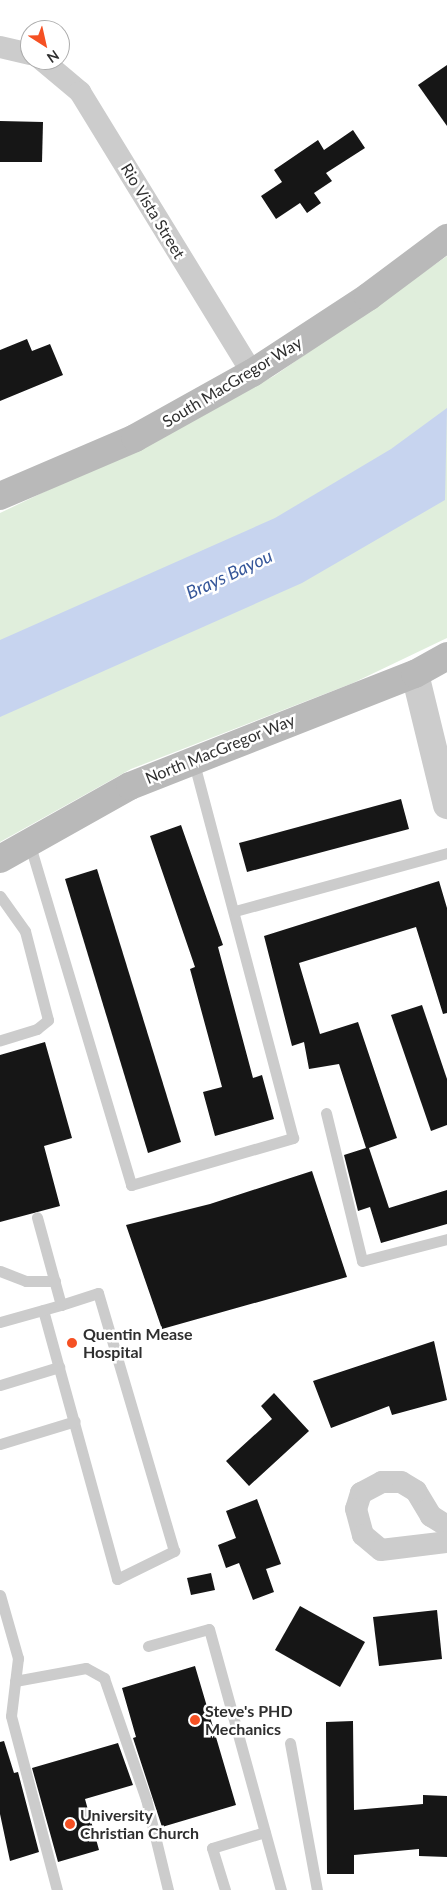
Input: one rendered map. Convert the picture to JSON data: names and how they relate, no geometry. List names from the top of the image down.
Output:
{
  "streets": {
    "main road": ["South MacGregor Way", "North MacGregor Way"],
    "street": ["Rio Vista Street"]
  },
  "crossings": [
    ["Rio Vista Street", "South MacGregor Way"]
  ],
  "water": ["Brays Bayou"],
  "places": ["Quentin Mease Hospital", "Steve's PHD Mechanics", "University Christian Church"],
  "north": "bottom right"
}
